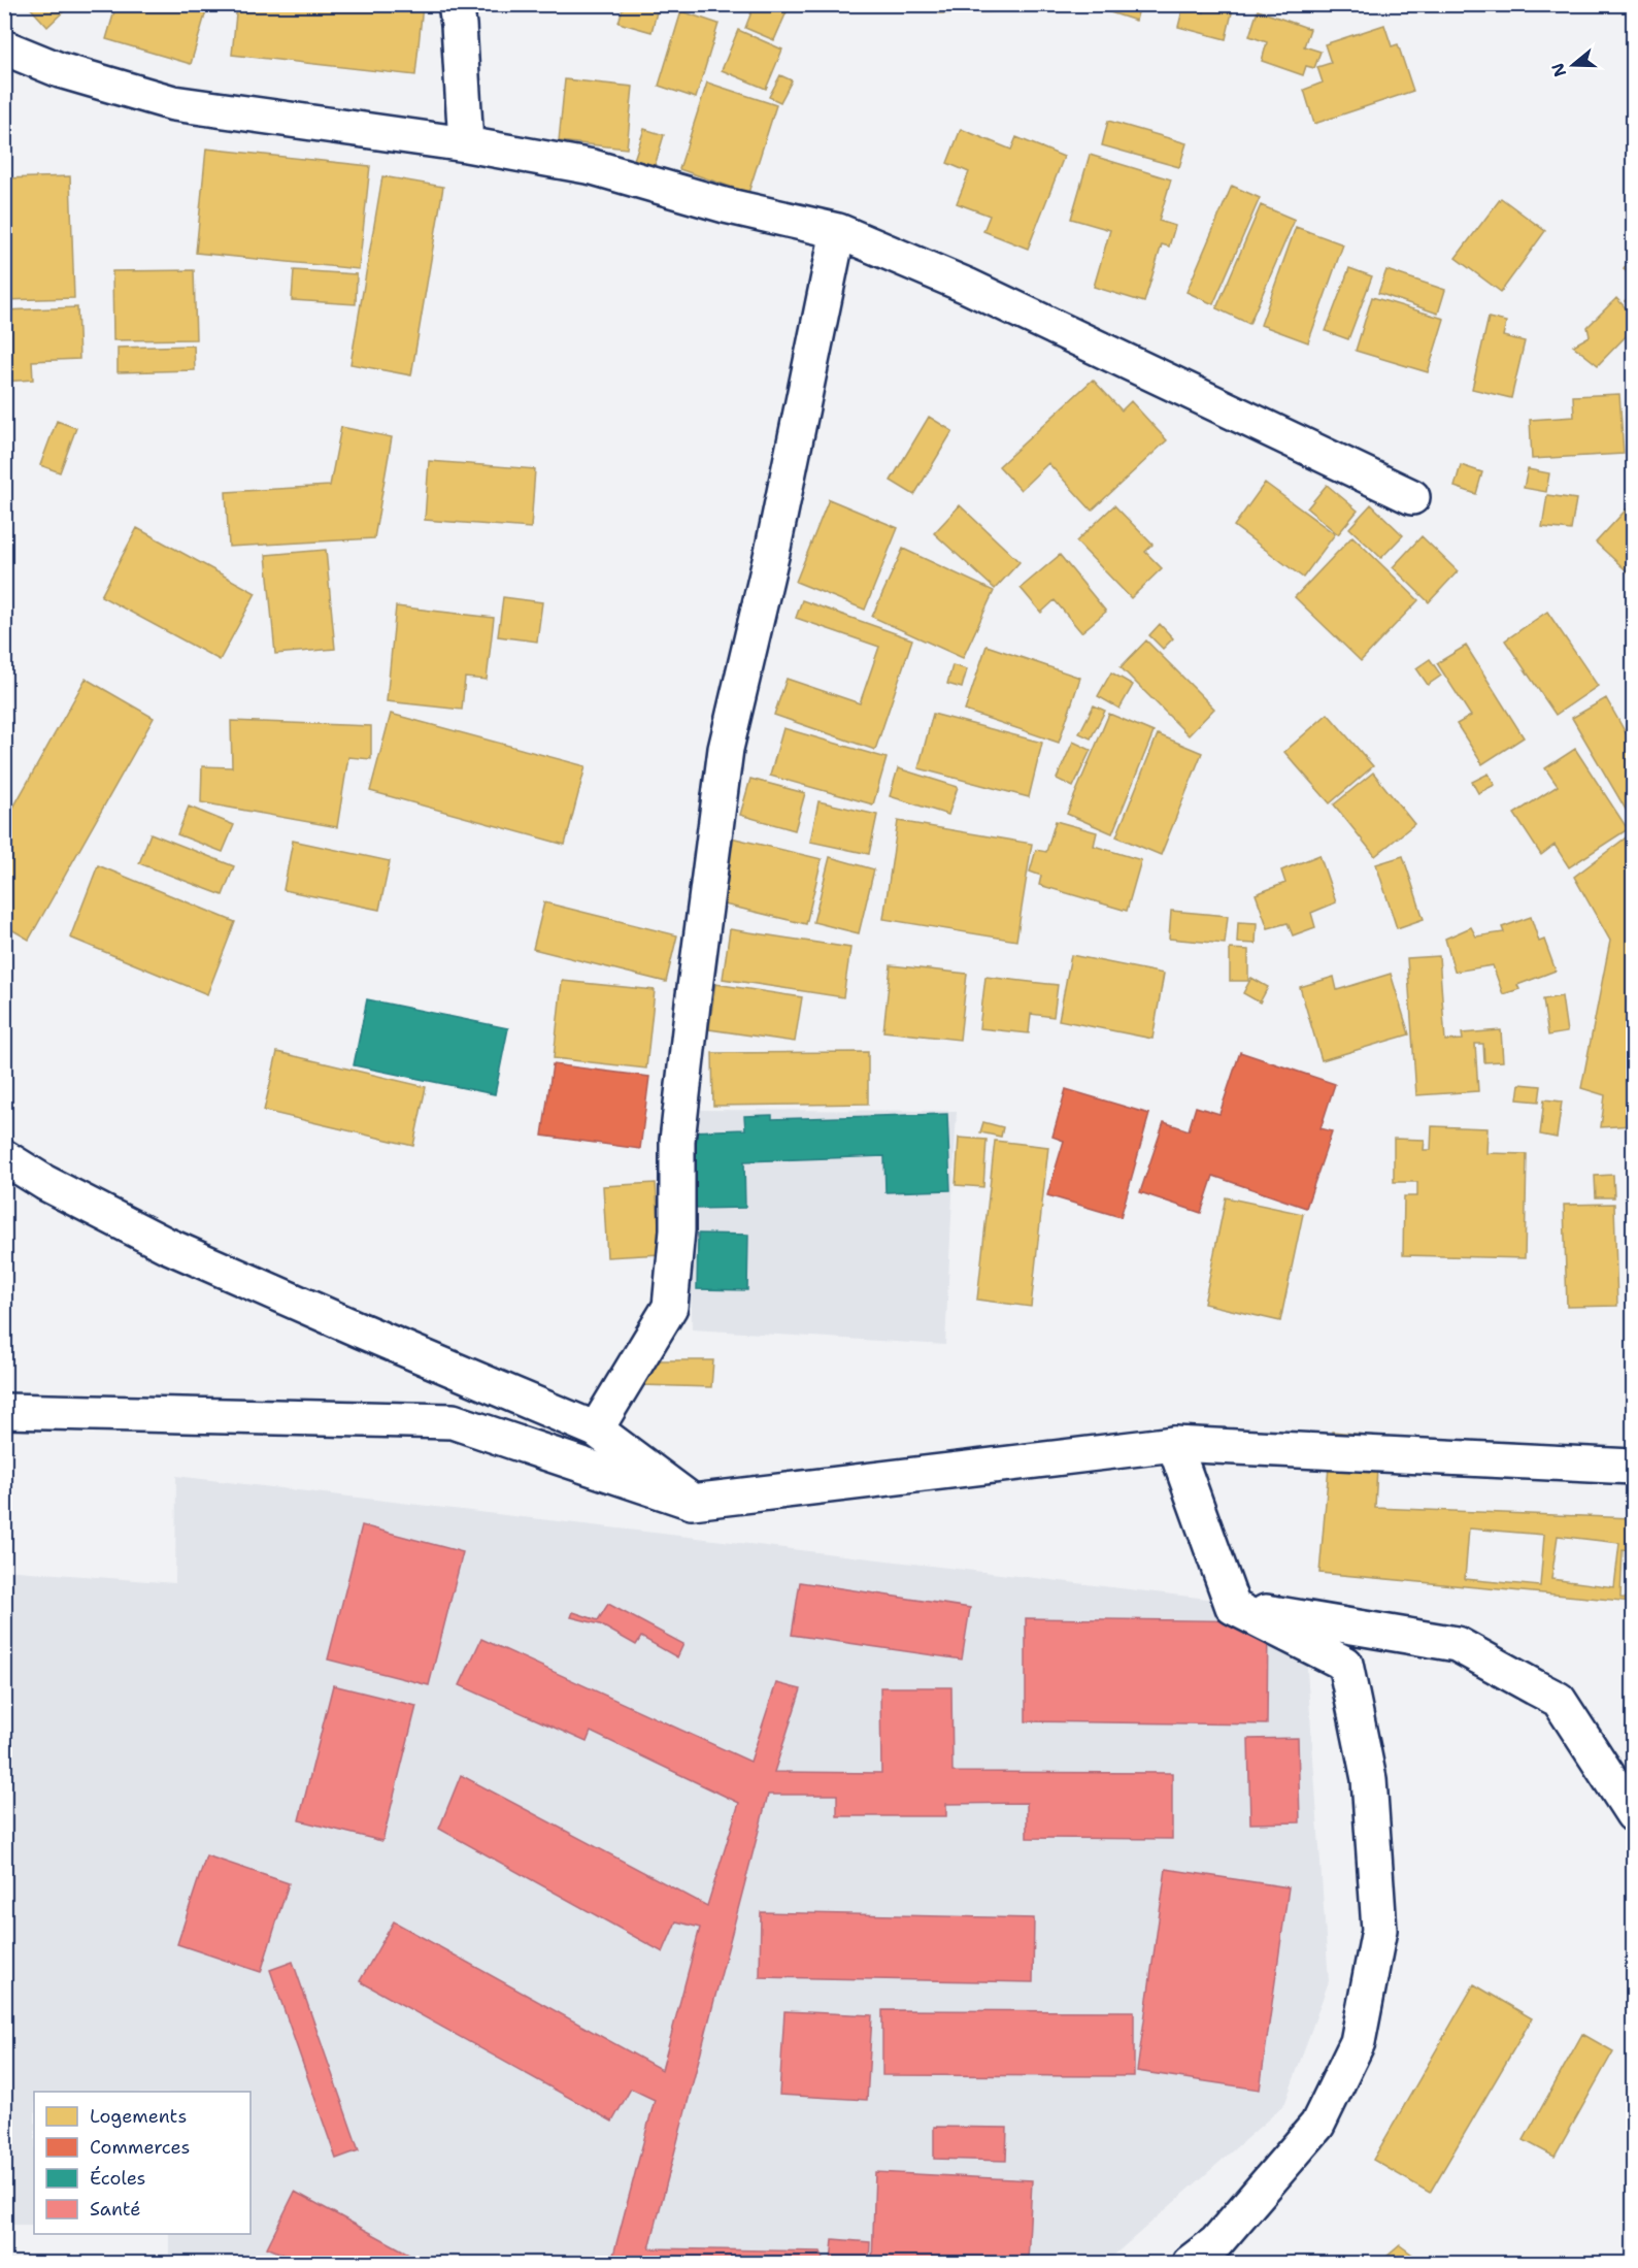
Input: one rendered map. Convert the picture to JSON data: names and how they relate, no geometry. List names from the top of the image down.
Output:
{
  "legend": [
    "Logements",
    "Commerces",
    "Écoles",
    "Santé"
  ],
  "north": "left"
}
